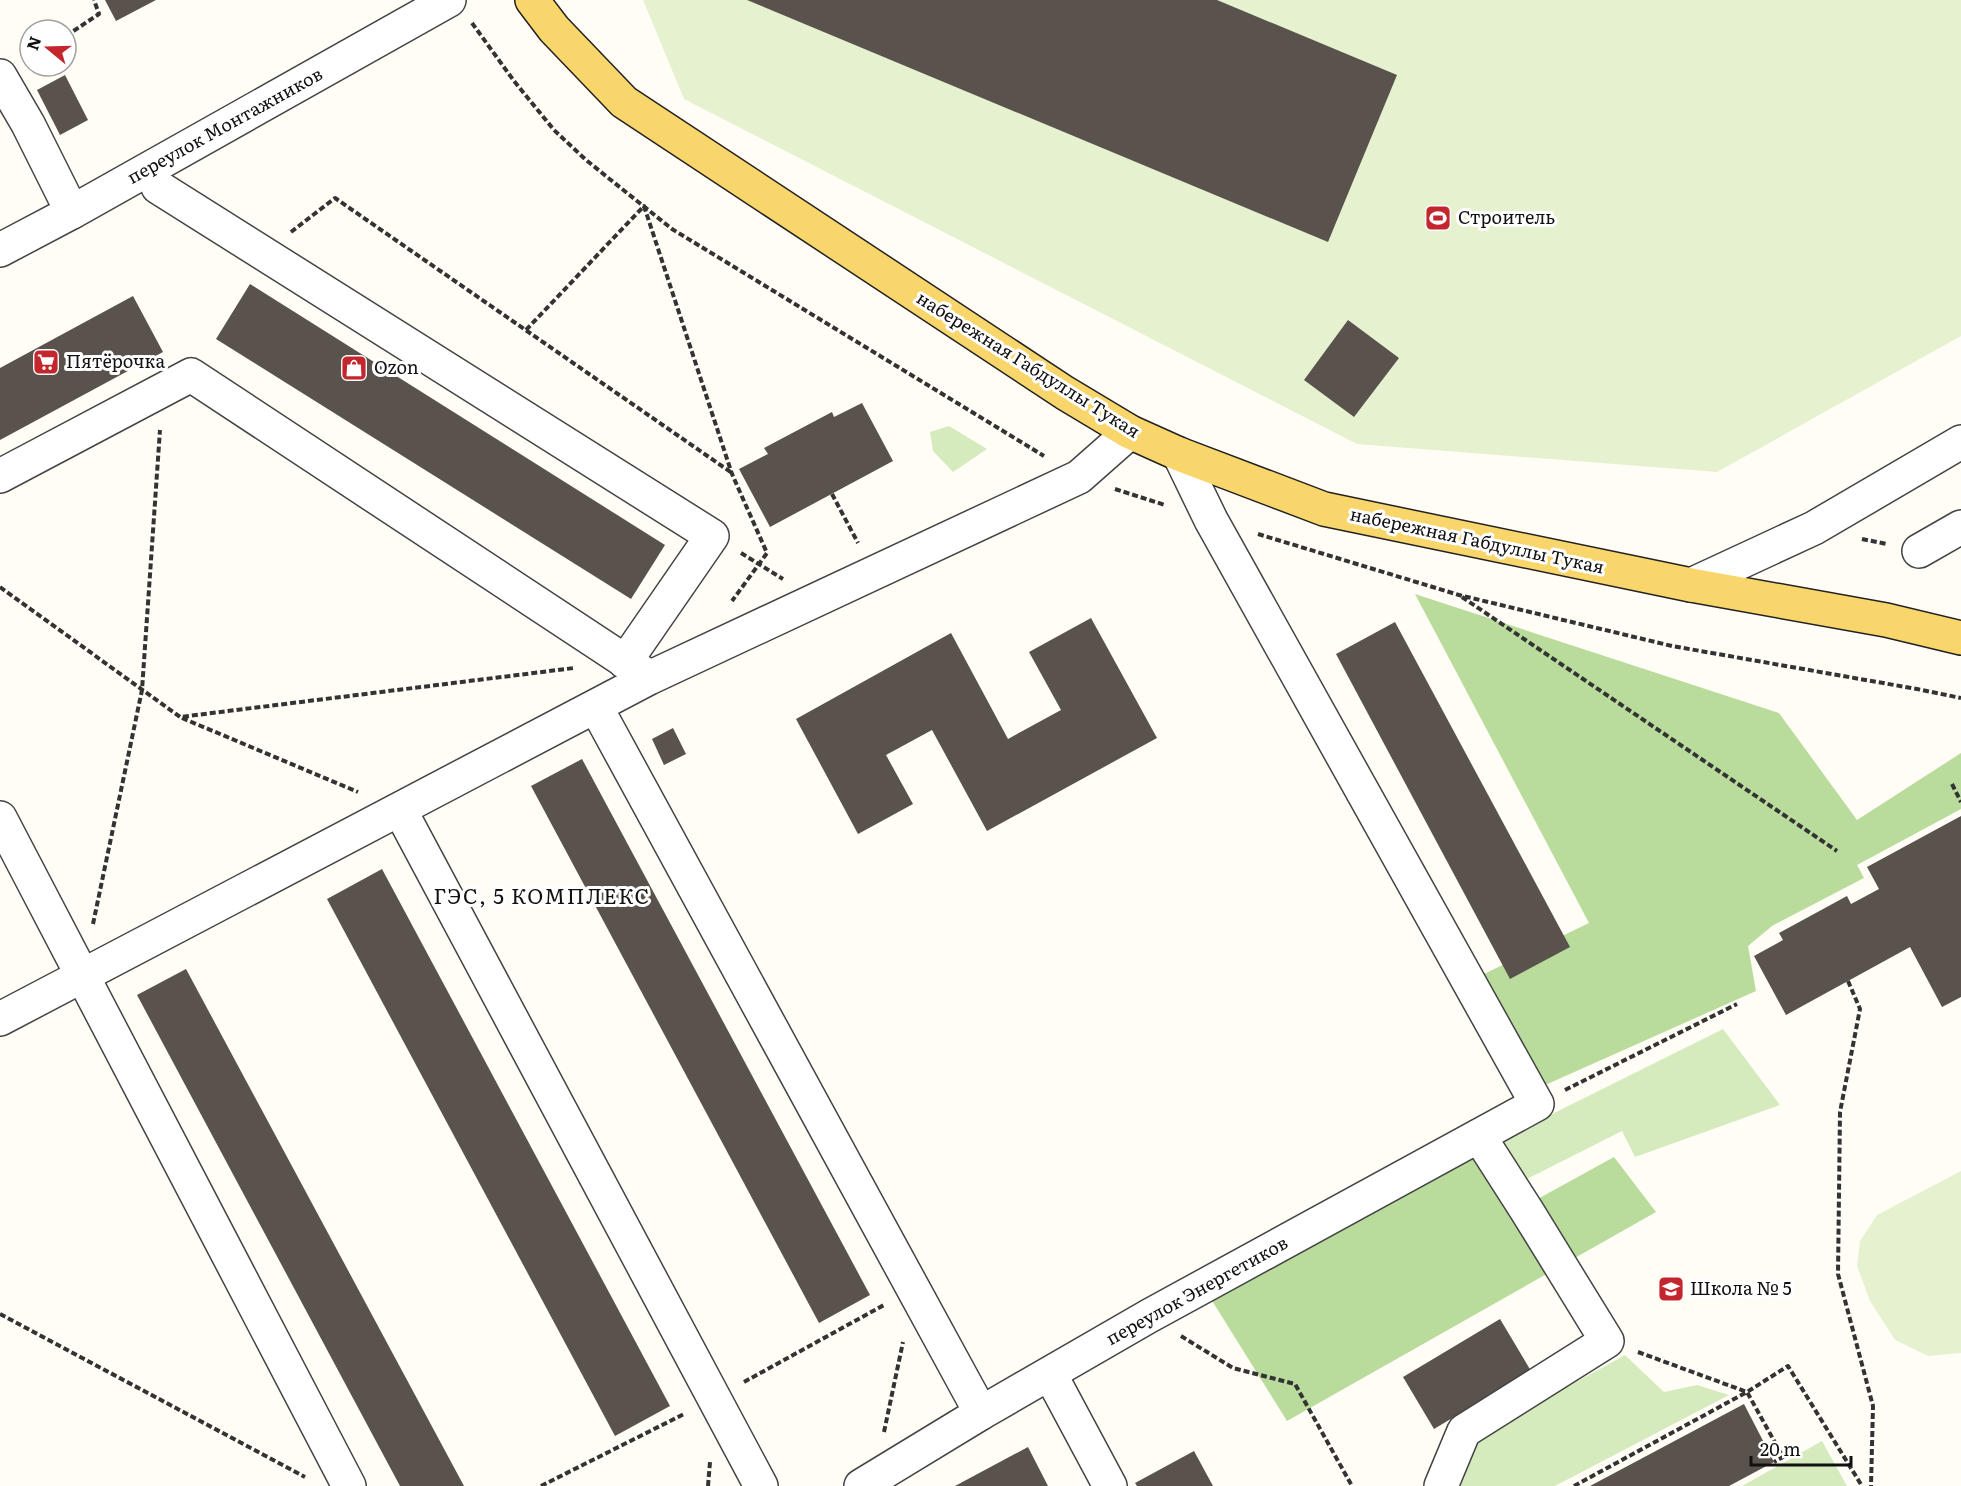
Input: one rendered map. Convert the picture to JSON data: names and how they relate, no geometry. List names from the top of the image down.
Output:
{
  "streets": {
    "main road": ["набережная Габдуллы Тукая"],
    "street": ["переулок Монтажников", "переулок Энергетиков"]
  },
  "districts": ["ГЭС, 5 КОМПЛЕКС"],
  "places": {
    "sports": ["Строитель"],
    "supermarket": ["Пятёрочка"],
    "shop": ["Ozon"],
    "school or university": ["Школа № 5"]
  },
  "scale_bar": "20 m",
  "north": "left"
}
